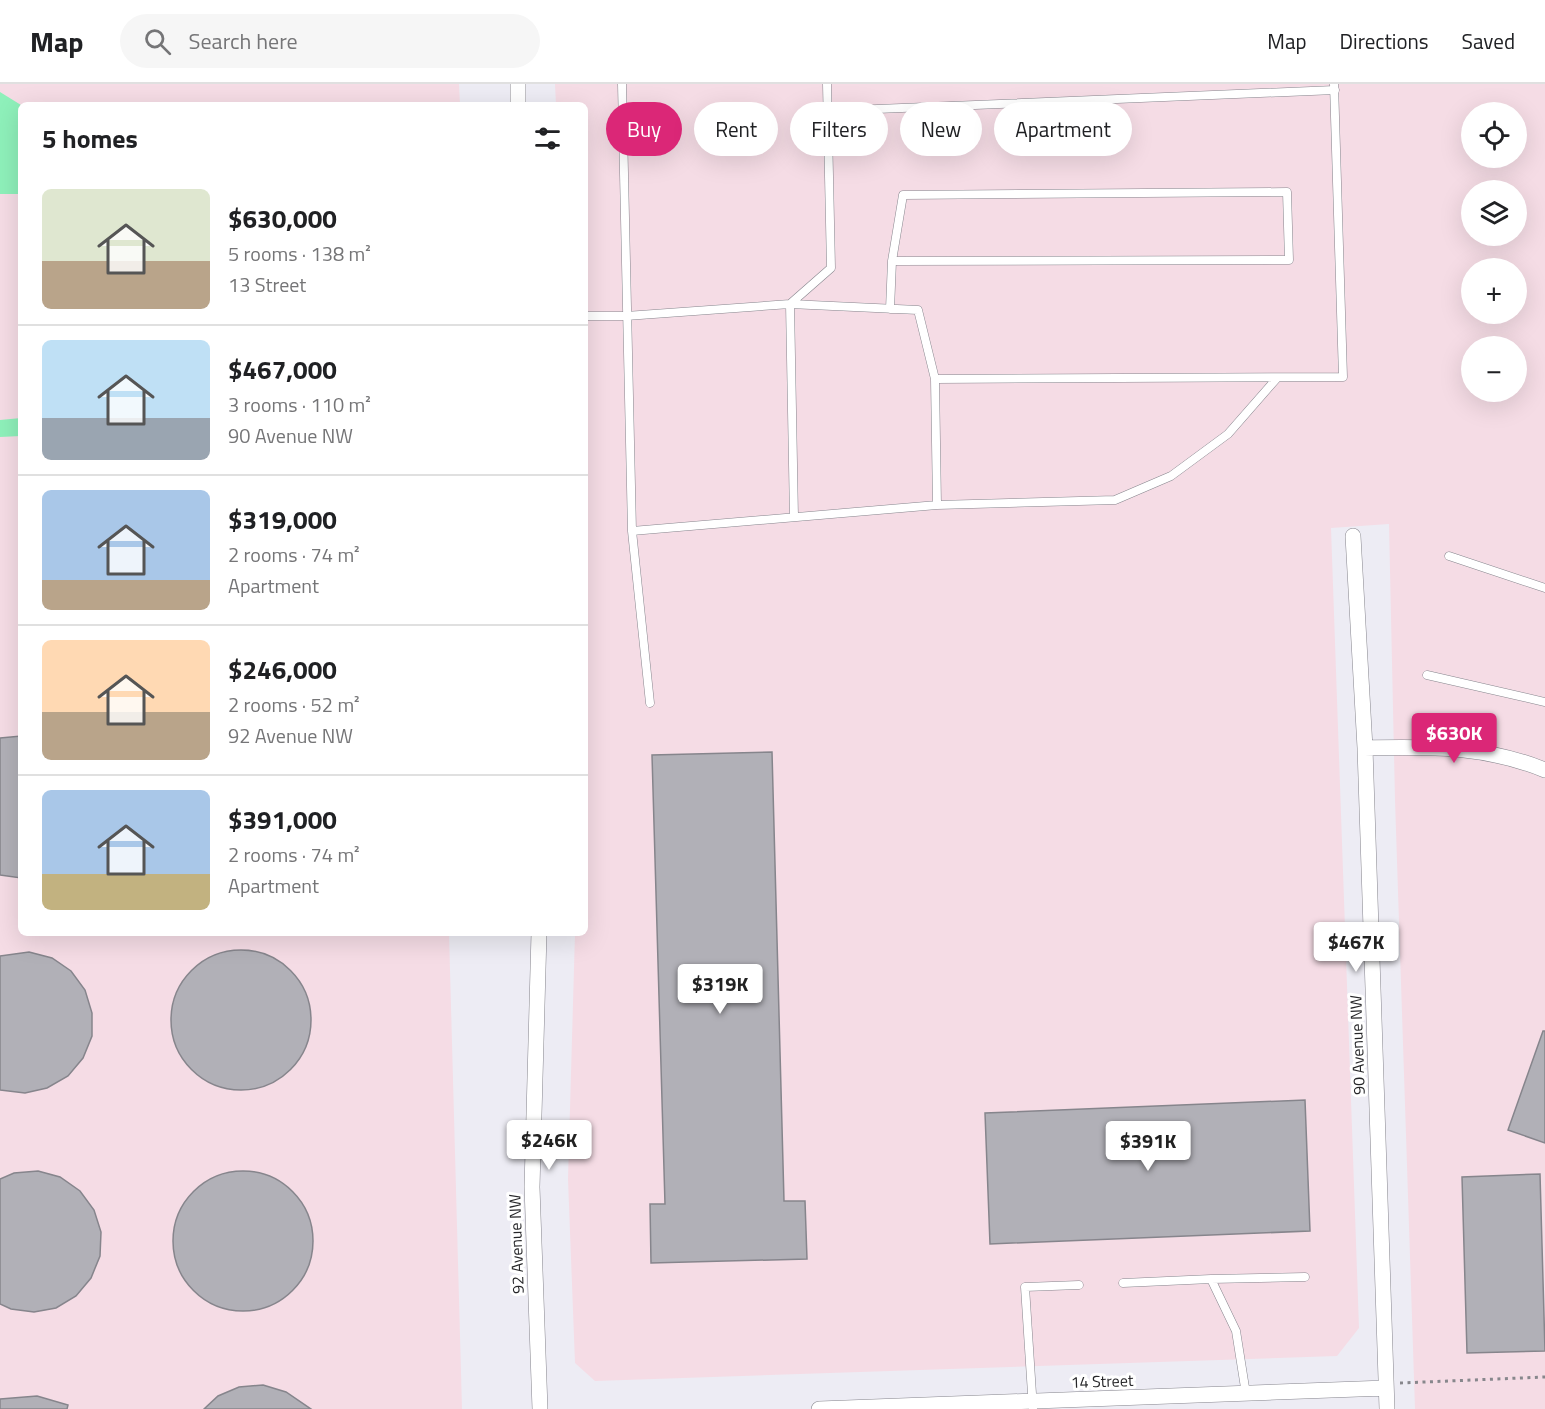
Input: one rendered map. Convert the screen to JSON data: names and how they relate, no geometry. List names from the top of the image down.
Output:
{
  "streets": {
    "street": ["90 Avenue NW", "92 Avenue NW", "14 Street"]
  },
  "crossings": [
    ["90 Avenue NW", "14 Street"]
  ],
  "page": {
    "header": "Map",
    "search": "Search here",
    "nav": ["Map", "Directions", "Saved"],
    "map_buttons": ["+", "−"],
    "chip": [
      "Buy",
      "Rent",
      "Filters",
      "New",
      "Apartment"
    ],
    "heading": "5 homes",
    "list": [
      {
        "name": "$630,000",
        "note": "5 rooms · 138 m² · 13 Street"
      },
      {
        "name": "$467,000",
        "note": "3 rooms · 110 m² · 90 Avenue NW"
      },
      {
        "name": "$319,000",
        "note": "2 rooms · 74 m² · Apartment"
      },
      {
        "name": "$246,000",
        "note": "2 rooms · 52 m² · 92 Avenue NW"
      },
      {
        "name": "$391,000",
        "note": "2 rooms · 74 m² · Apartment"
      }
    ],
    "price": [
      "$630K",
      "$467K",
      "$319K",
      "$246K",
      "$391K"
    ]
  }
}
